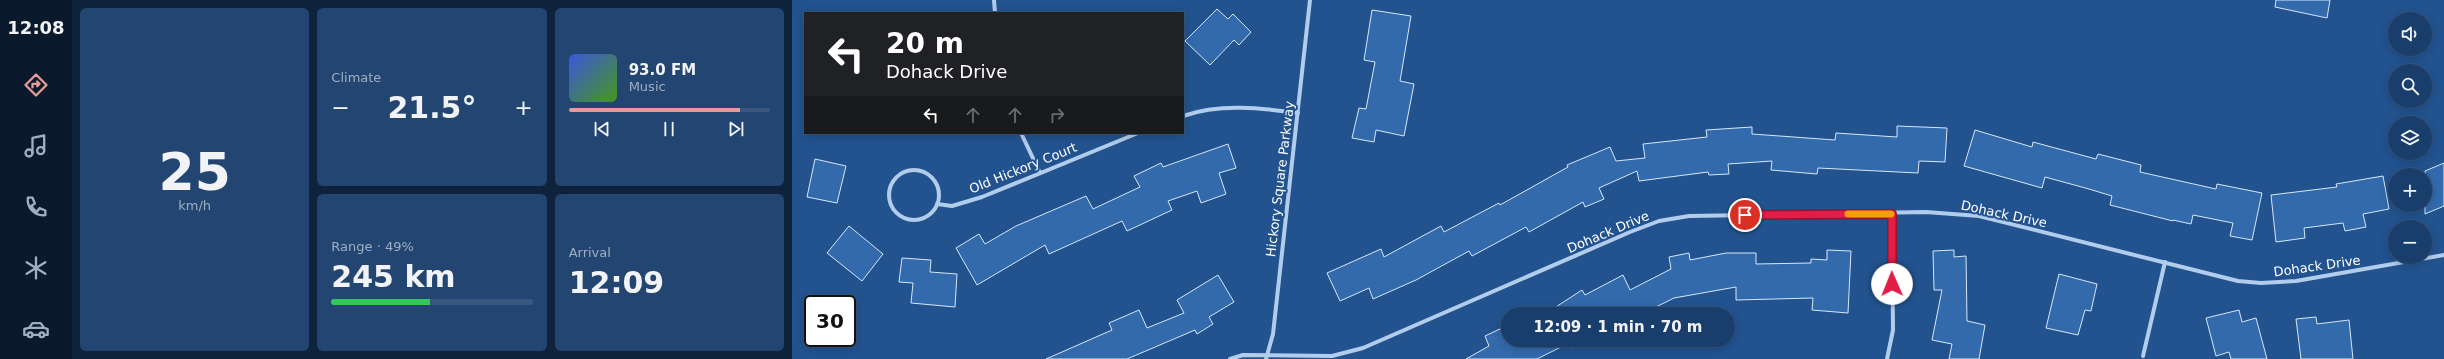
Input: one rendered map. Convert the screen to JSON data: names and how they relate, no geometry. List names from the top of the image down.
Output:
{
  "streets": {
    "street": ["Old Hickory Court", "Hickory Square Parkway", "Dohack Drive"]
  },
  "crossings": [
    ["Hickory Square Parkway", "Dohack Drive"]
  ],
  "page": {
    "tabs": "12:08",
    "tile": [
      ["25", "km/h"],
      "Climate",
      ["Range · 49%", "245 km"],
      ["Arrival", "12:09"]
    ],
    "map_buttons": ["+", "−"],
    "turn": ["20 m", "Dohack Drive"],
    "song": ["93.0 FM", "Music"],
    "heat": ["−", "21.5°", "+"],
    "limit": "30",
    "trip": "12:09 · 1 min · 70 m"
  }
}
